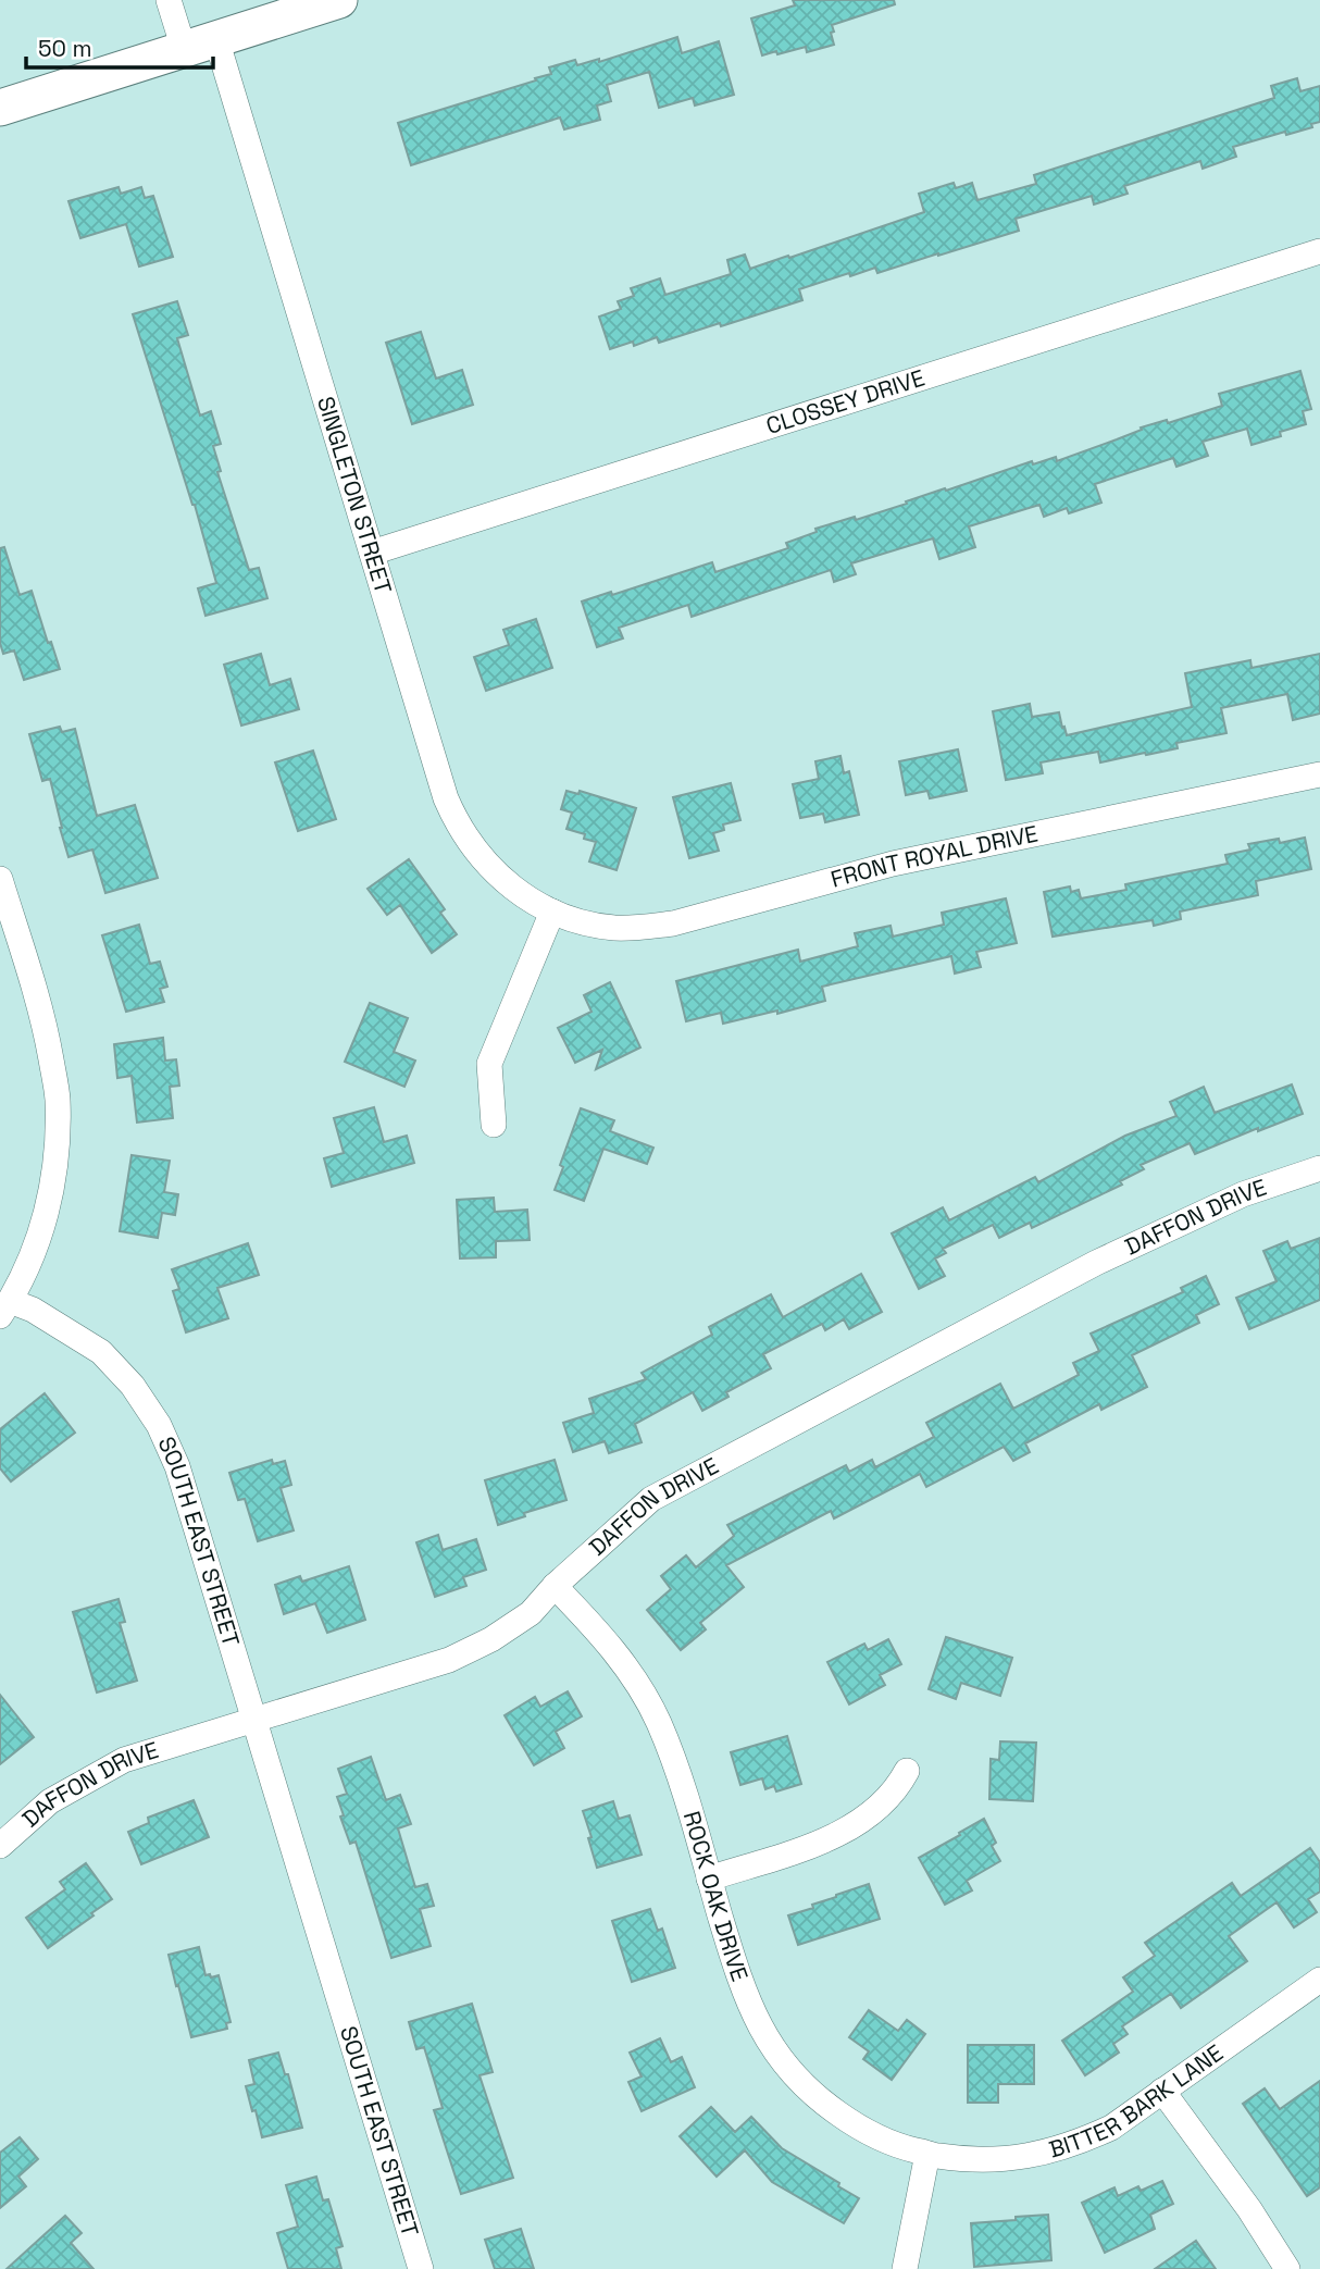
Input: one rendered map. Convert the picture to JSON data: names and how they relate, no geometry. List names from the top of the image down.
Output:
{
  "streets": {
    "street": [
      "CLOSSEY DRIVE",
      "SINGLETON STREET",
      "FRONT ROYAL DRIVE",
      "DAFFON DRIVE",
      "SOUTH EAST STREET",
      "ROCK OAK DRIVE",
      "BITTER BARK LANE"
    ]
  },
  "crossings": [
    ["CLOSSEY DRIVE", "SINGLETON STREET"],
    ["SINGLETON STREET", "FRONT ROYAL DRIVE"],
    ["DAFFON DRIVE", "SOUTH EAST STREET"],
    ["DAFFON DRIVE", "ROCK OAK DRIVE"],
    ["ROCK OAK DRIVE", "BITTER BARK LANE"]
  ],
  "scale_bar": "50 m"
}
